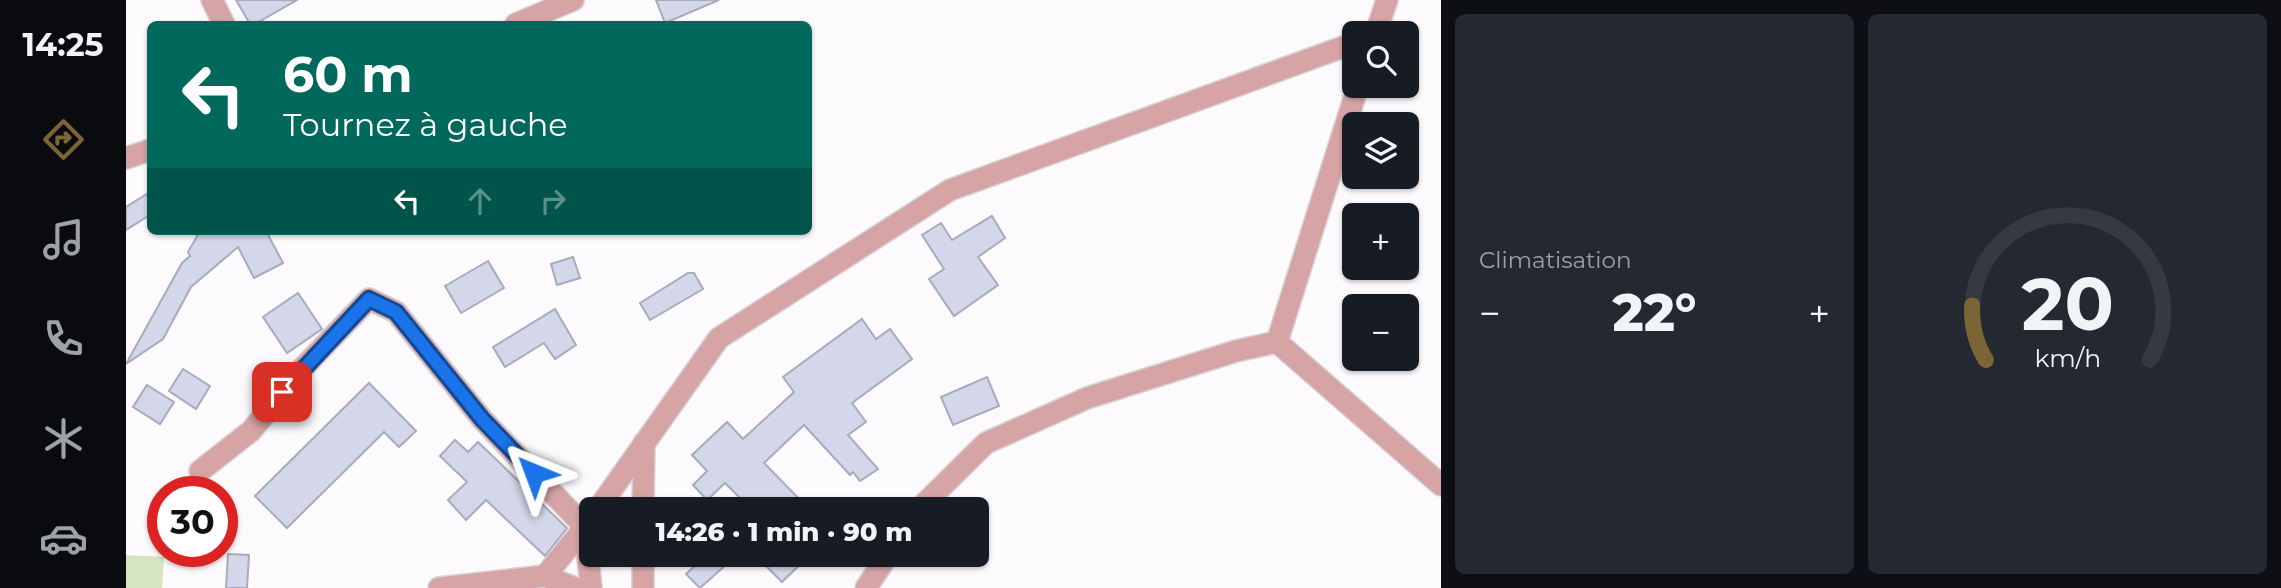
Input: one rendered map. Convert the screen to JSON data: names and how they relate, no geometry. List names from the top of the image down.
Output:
{
  "page": {
    "tabs": "14:25",
    "tile": "Climatisation",
    "map_buttons": ["+", "−"],
    "turn": ["60 m", "Tournez à gauche"],
    "heat": ["−", "22°", "+"],
    "limit": "30",
    "trip": "14:26 · 1 min · 90 m",
    "gauge": ["20", "km/h"]
  }
}
